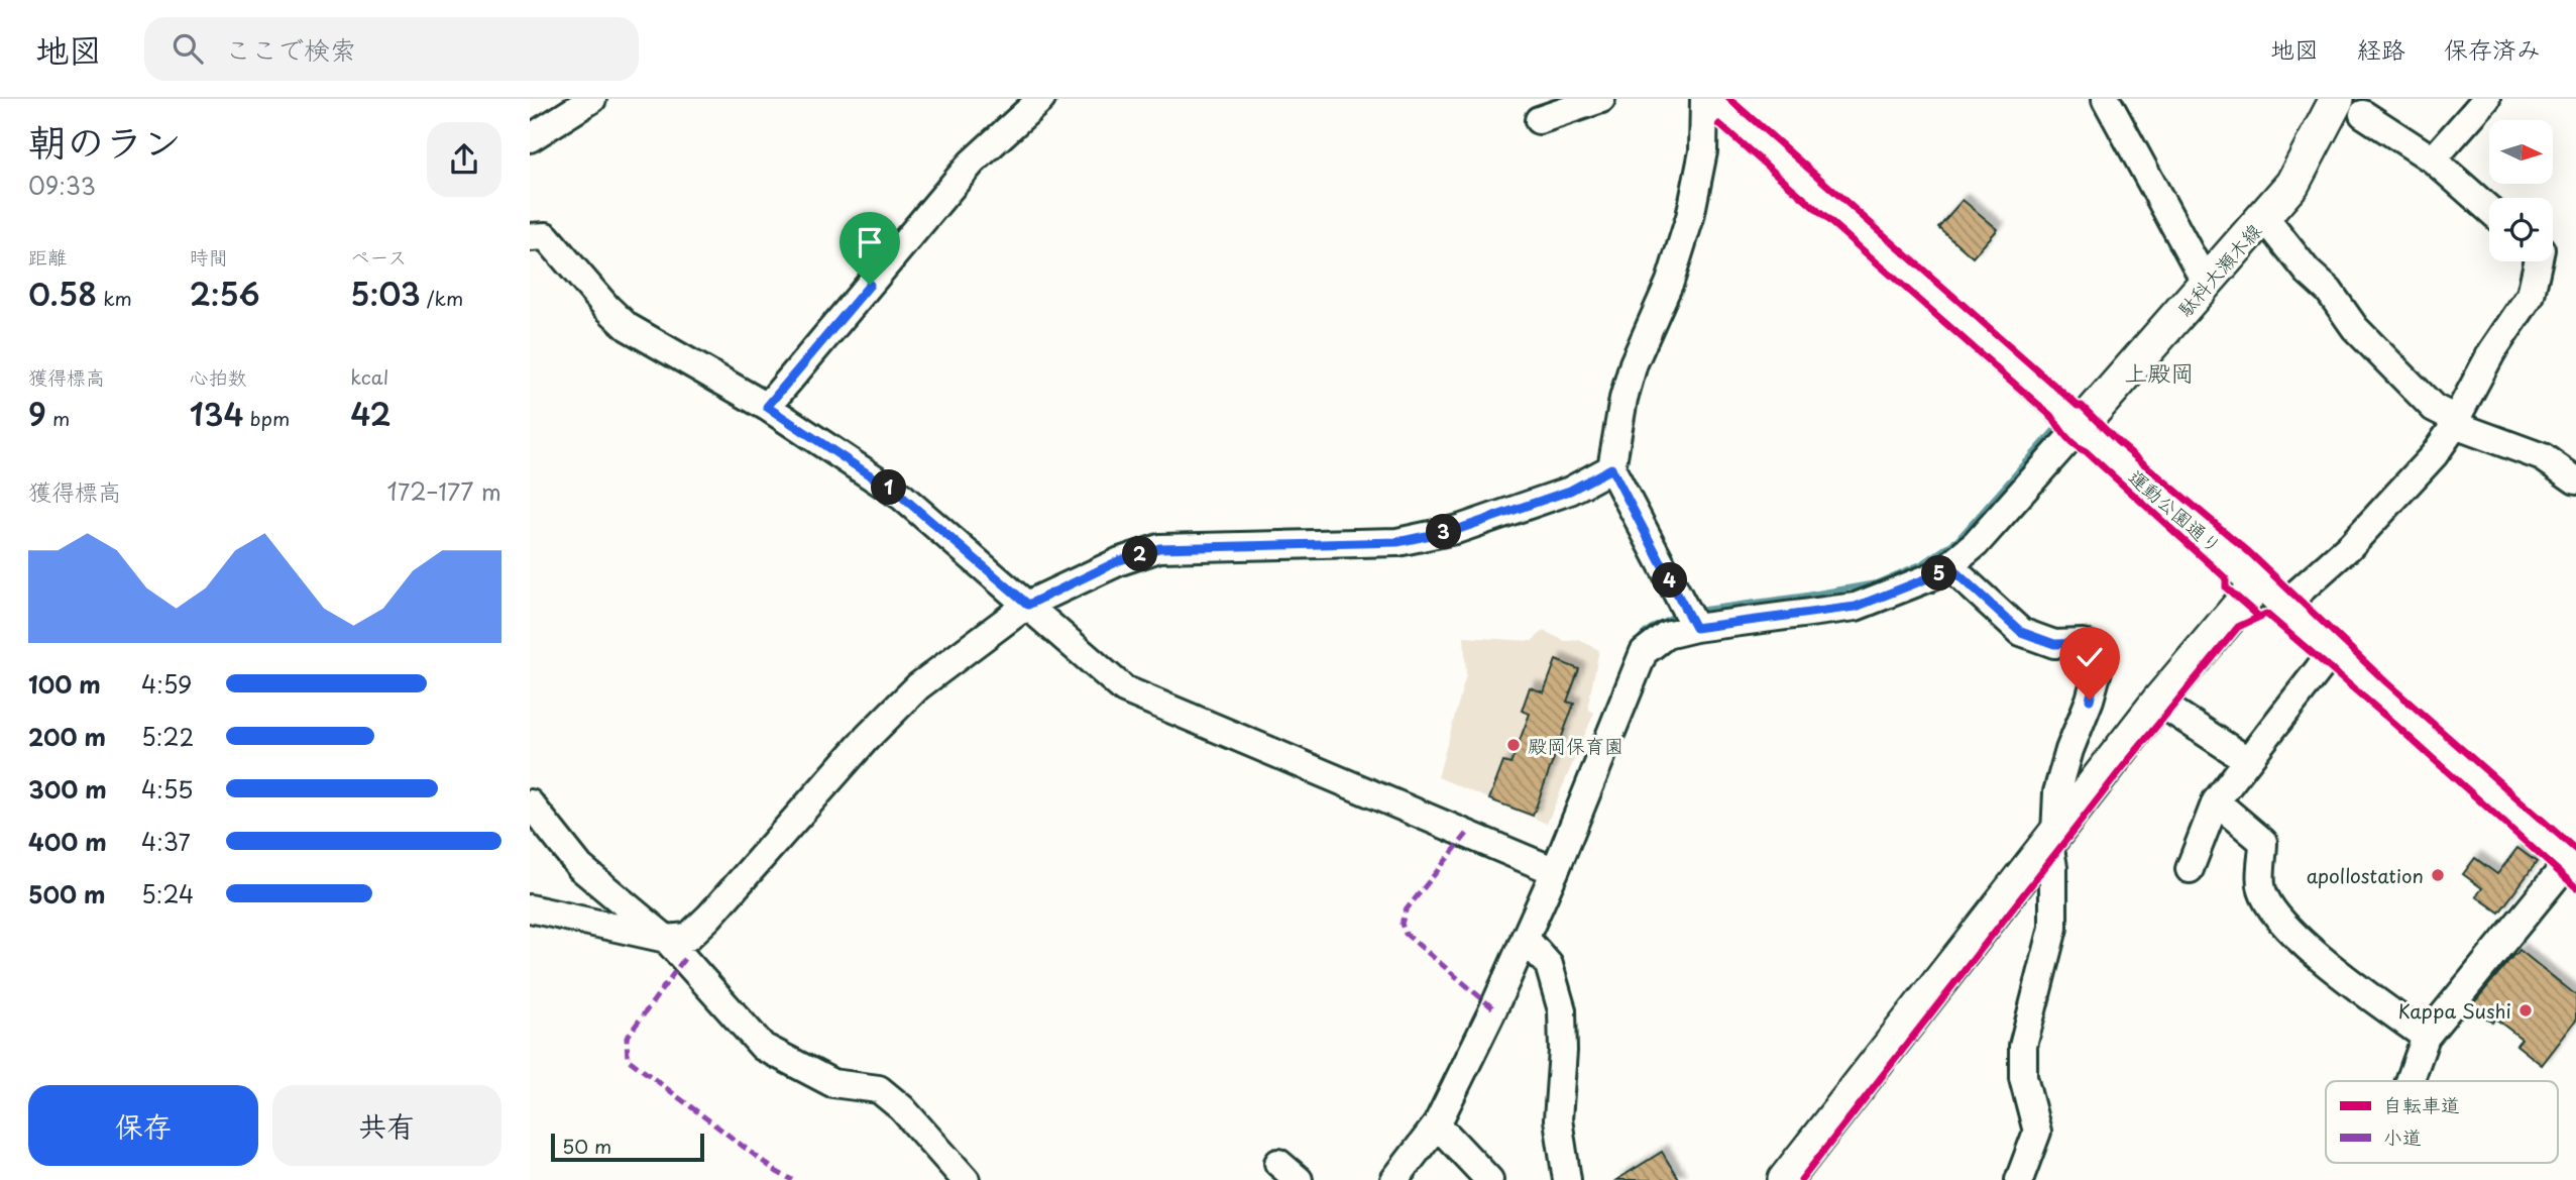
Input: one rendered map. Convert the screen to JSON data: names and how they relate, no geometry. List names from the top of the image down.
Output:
{
  "streets": {
    "main road": ["駄科大瀬木線", "運動公園通り"]
  },
  "crossings": [
    ["駄科大瀬木線", "運動公園通り"]
  ],
  "districts": ["上殿岡"],
  "places": ["殿岡保育園", "apollostation", "Kappa Sushi"],
  "legend": ["自転車道", "小道"],
  "scale_bar": "50 m",
  "north": "right",
  "page": {
    "header": "地図",
    "search": "ここで検索",
    "nav": ["地図", "経路", "保存済み"],
    "heading": ["朝のラン", "09:33"],
    "stats": [
      ["距離", "0.58 km"],
      ["時間", "2:56"],
      ["ペース", "5:03 /km"],
      ["獲得標高", "9 m"],
      ["心拍数", "134 bpm"],
      ["kcal", "42"]
    ],
    "chart": ["獲得標高", "172–177 m"],
    "pins": [
      "1",
      "3",
      "2",
      "5",
      "4"
    ],
    "list": [
      {
        "name": "100 m",
        "note": "4:59"
      },
      {
        "name": "200 m",
        "note": "5:22"
      },
      {
        "name": "300 m",
        "note": "4:55"
      },
      {
        "name": "400 m",
        "note": "4:37"
      },
      {
        "name": "500 m",
        "note": "5:24"
      }
    ],
    "buttons": ["保存", "共有"],
    "scale": "50 m"
  }
}
